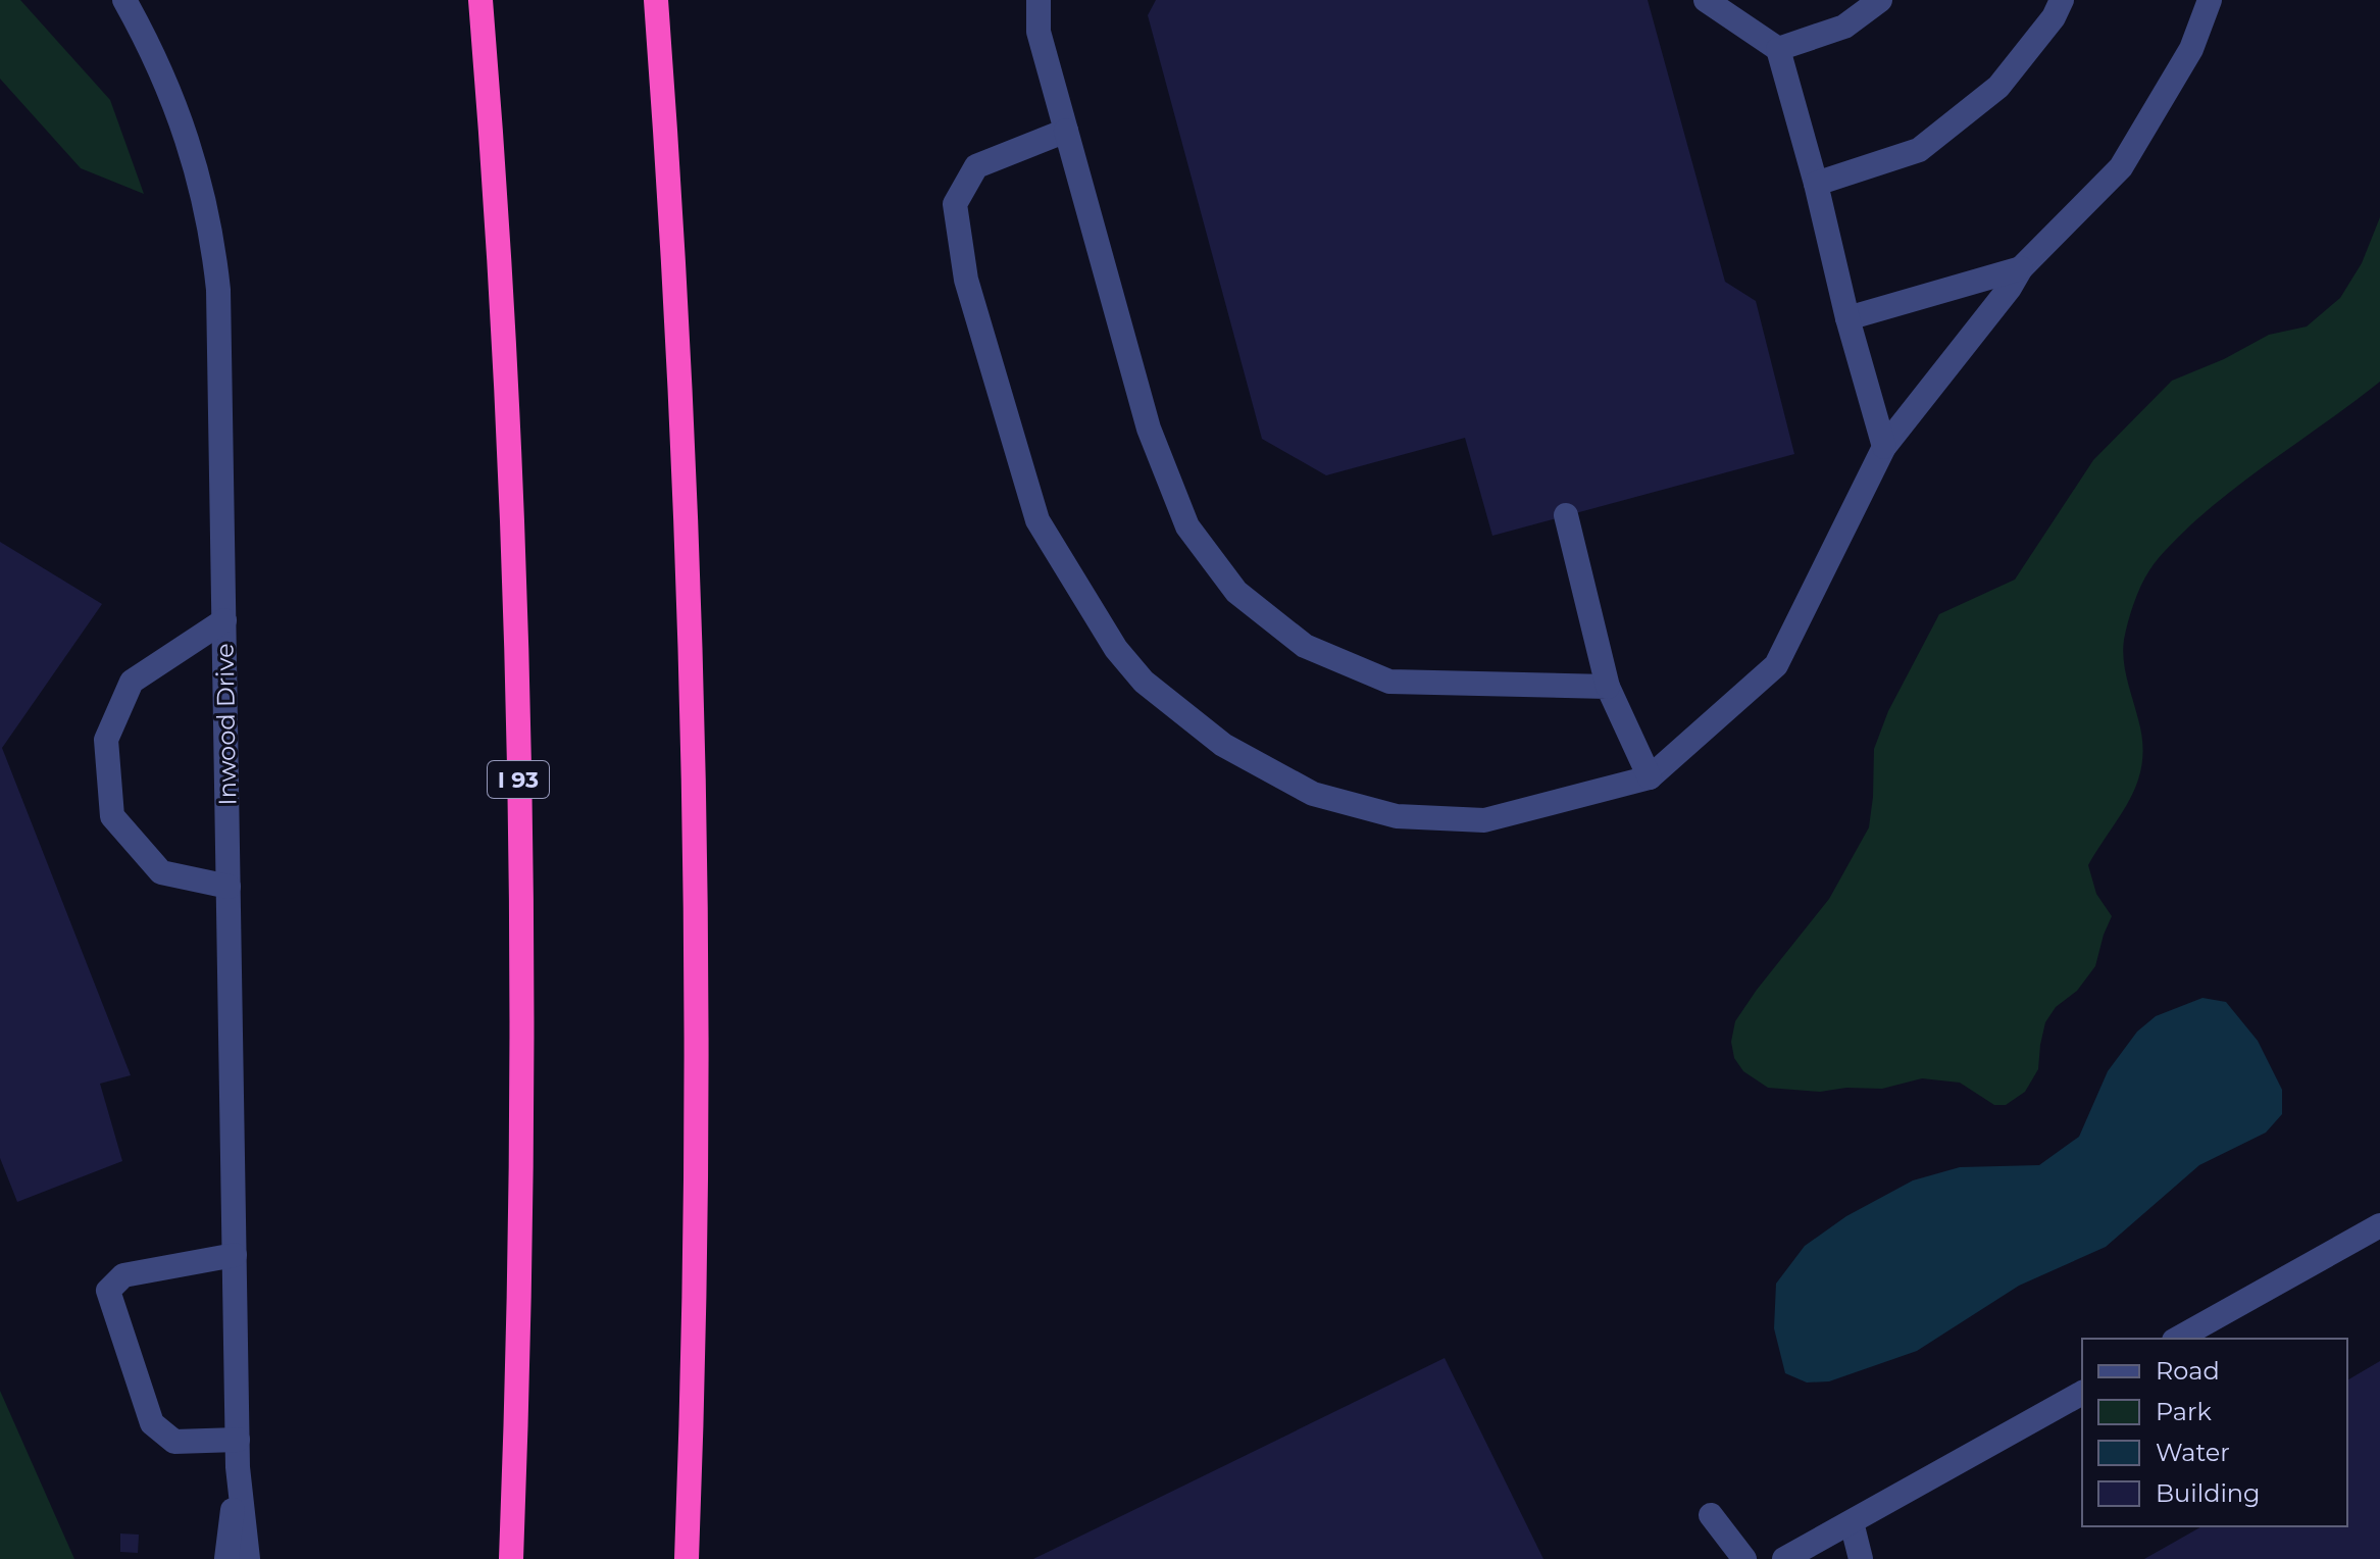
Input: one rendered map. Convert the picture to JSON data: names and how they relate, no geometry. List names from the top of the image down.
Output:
{
  "streets": {
    "highway": ["I 93"],
    "street": ["Inwood Drive"]
  },
  "legend": [
    "Road",
    "Park",
    "Water",
    "Building"
  ]
}
